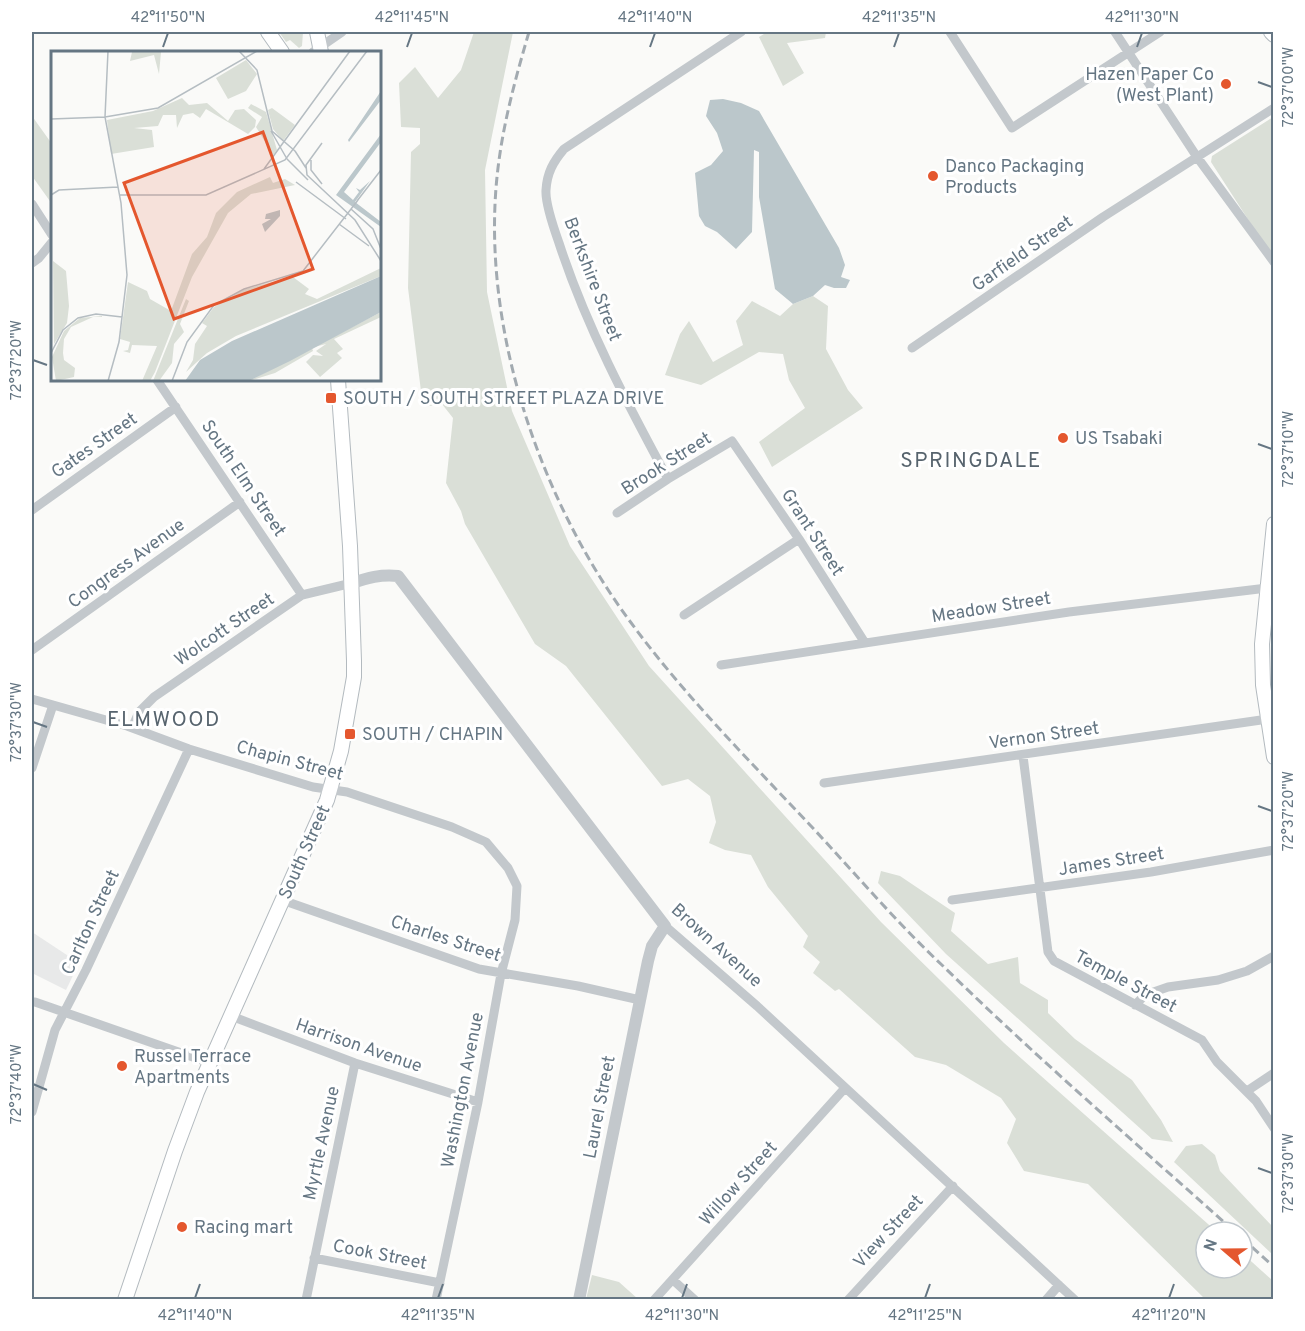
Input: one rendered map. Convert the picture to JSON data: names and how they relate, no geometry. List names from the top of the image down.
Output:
{
  "streets": {
    "main road": ["South Street"],
    "street": [
      "Garfield Street",
      "Berkshire Street",
      "Gates Street",
      "Brook Street",
      "South Elm Street",
      "Grant Street",
      "Congress Avenue",
      "Meadow Street",
      "Wolcott Street",
      "Vernon Street",
      "Chapin Street",
      "James Street",
      "Carlton Street",
      "Charles Street",
      "Brown Avenue",
      "Temple Street",
      "Harrison Avenue",
      "Washington Avenue",
      "Laurel Street",
      "Myrtle Avenue",
      "Willow Street",
      "View Street",
      "Cook Street"
    ]
  },
  "crossings": [
    ["Berkshire Street", "Brook Street"],
    ["Gates Street", "South Elm Street"],
    ["Brook Street", "Grant Street"],
    ["South Elm Street", "Congress Avenue"],
    ["South Elm Street", "Wolcott Street"],
    ["Grant Street", "Meadow Street"],
    ["Wolcott Street", "Chapin Street"],
    ["Wolcott Street", "South Street"],
    ["Wolcott Street", "Brown Avenue"],
    ["Vernon Street", "Temple Street"],
    ["Chapin Street", "South Street"],
    ["Chapin Street", "Carlton Street"],
    ["Chapin Street", "Washington Avenue"],
    ["South Street", "Charles Street"],
    ["South Street", "Brown Avenue"],
    ["South Street", "Harrison Avenue"],
    ["James Street", "Temple Street"],
    ["Charles Street", "Washington Avenue"],
    ["Charles Street", "Laurel Street"],
    ["Brown Avenue", "Laurel Street"],
    ["Brown Avenue", "Willow Street"],
    ["Brown Avenue", "View Street"],
    ["Harrison Avenue", "Washington Avenue"],
    ["Harrison Avenue", "Myrtle Avenue"],
    ["Washington Avenue", "Cook Street"],
    ["Myrtle Avenue", "Cook Street"]
  ],
  "districts": ["SPRINGDALE", "ELMWOOD"],
  "places": {
    "other": [
      "Hazen Paper Co (West Plant)",
      "Danco Packaging Products",
      "US Tsabaki",
      "Russel Terrace Apartments",
      "Racing mart"
    ],
    "transit": ["SOUTH / SOUTH STREET PLAZA DRIVE", "SOUTH / CHAPIN"]
  },
  "north": "left",
  "coordinates": [
    "42°11'50\"N",
    "42°11'45\"N",
    "42°11'40\"N",
    "42°11'35\"N",
    "42°11'30\"N",
    "72°37'00\"W",
    "72°37'20\"W",
    "72°37'10\"W",
    "72°37'30\"W",
    "72°37'40\"W",
    "42°11'25\"N",
    "42°11'20\"N"
  ]
}
